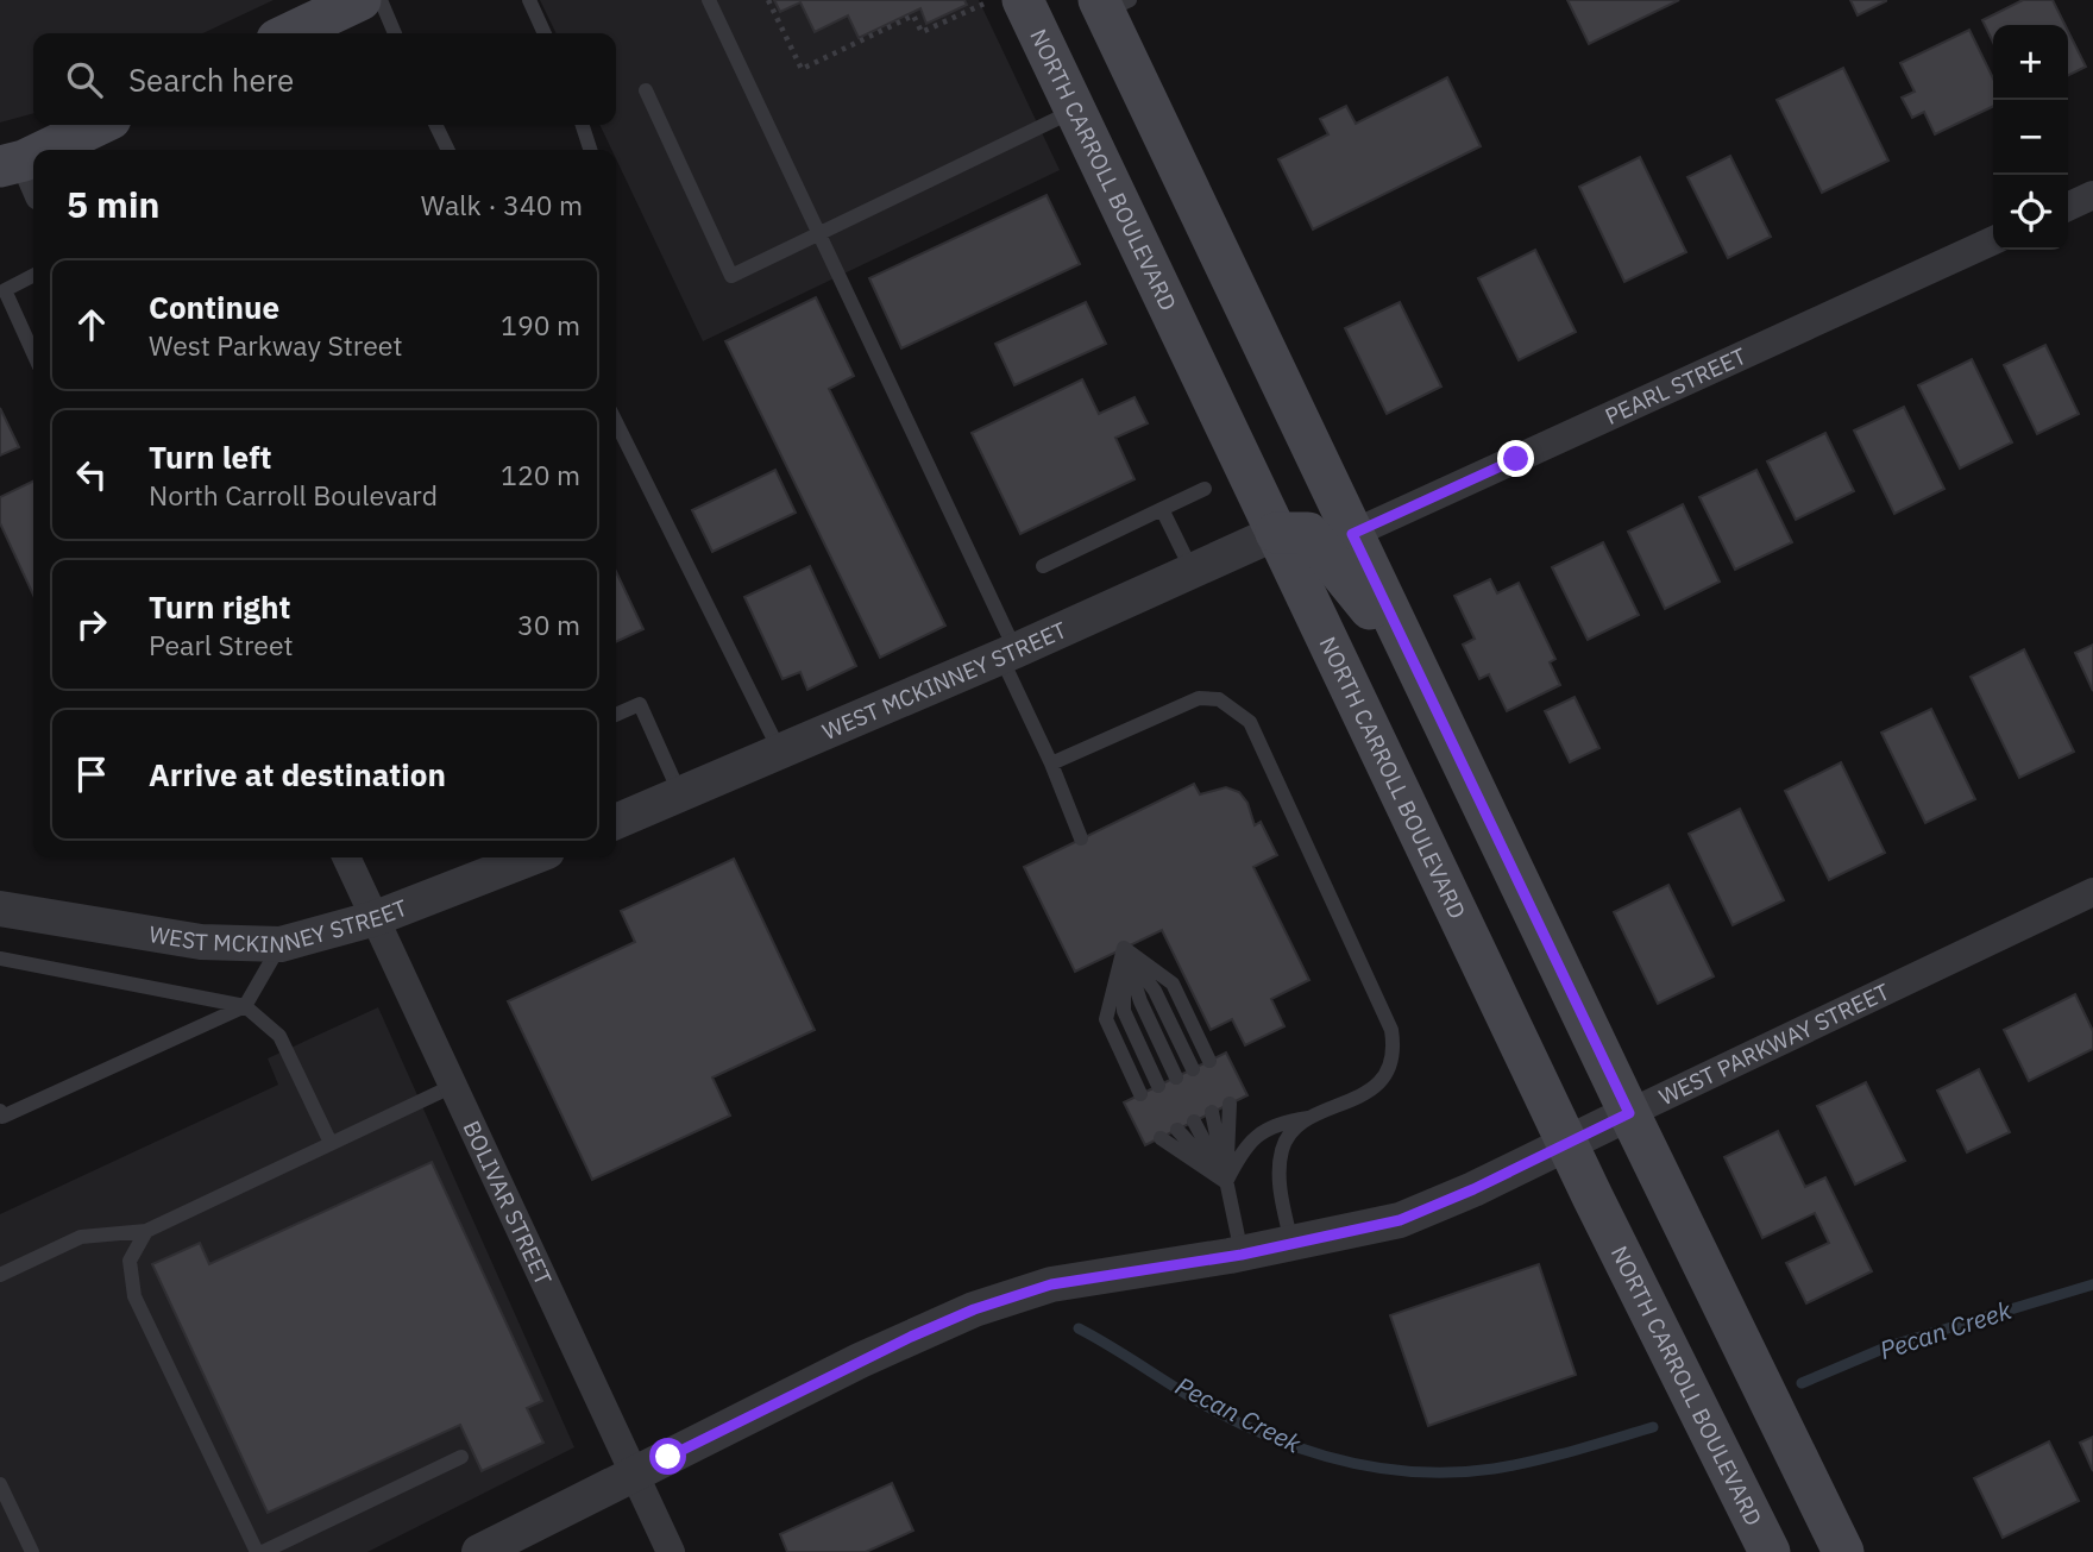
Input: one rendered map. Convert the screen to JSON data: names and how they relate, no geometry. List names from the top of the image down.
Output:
{
  "streets": {
    "main road": ["NORTH CARROLL BOULEVARD"],
    "street": [
      "PEARL STREET",
      "WEST MCKINNEY STREET",
      "WEST PARKWAY STREET",
      "BOLIVAR STREET"
    ]
  },
  "crossings": [
    ["NORTH CARROLL BOULEVARD", "WEST MCKINNEY STREET"],
    ["NORTH CARROLL BOULEVARD", "WEST PARKWAY STREET"],
    ["WEST MCKINNEY STREET", "BOLIVAR STREET"],
    ["WEST PARKWAY STREET", "BOLIVAR STREET"]
  ],
  "water": ["Pecan Creek"],
  "page": {
    "map_buttons": ["+", "−"],
    "search": "Search here",
    "heading": ["5 min", "Walk · 340 m"],
    "list": [
      ["Continue", "West Parkway Street", "190 m"],
      ["Turn left", "North Carroll Boulevard", "120 m"],
      ["Turn right", "Pearl Street", "30 m"],
      "Arrive at destination"
    ]
  }
}
